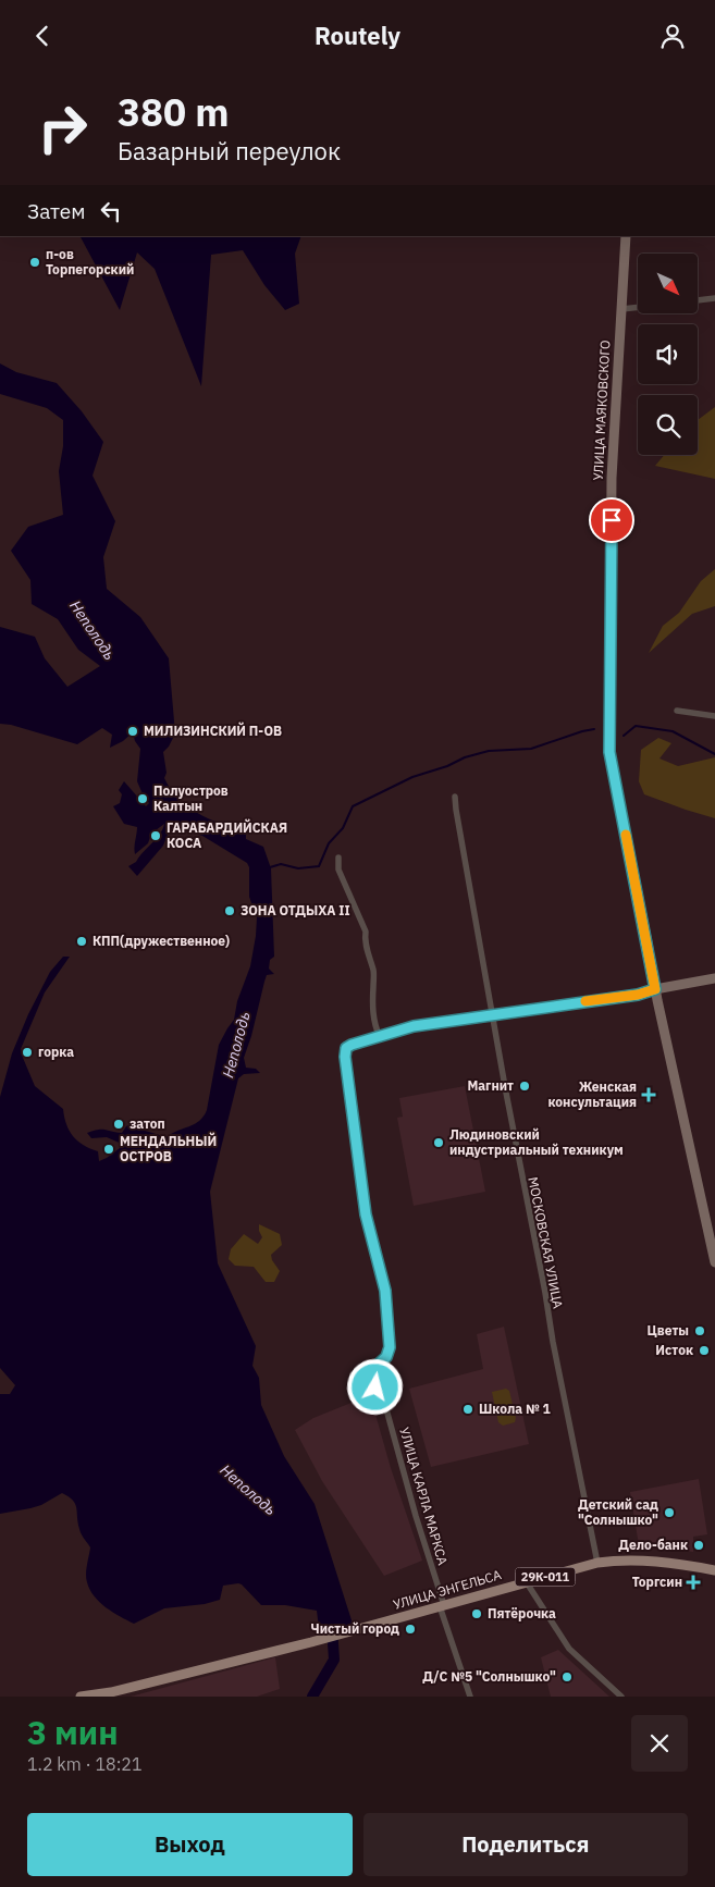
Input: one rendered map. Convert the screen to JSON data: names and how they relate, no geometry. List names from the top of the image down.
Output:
{
  "streets": {
    "main road": ["29К-011", "УЛИЦА ЭНГЕЛЬСА"],
    "street": ["УЛИЦА МАЯКОВСКОГО", "МОСКОВСКАЯ УЛИЦА", "УЛИЦА КАРЛА МАРКСА"]
  },
  "crossings": [
    ["МОСКОВСКАЯ УЛИЦА", "УЛИЦА ЭНГЕЛЬСА"],
    ["УЛИЦА КАРЛА МАРКСА", "УЛИЦА ЭНГЕЛЬСА"]
  ],
  "water": ["Неполодь"],
  "places": {
    "other": [
      "п-ов Торпегорский",
      "МИЛИЗИНСКИЙ П-ОВ",
      "Полуостров Калтын",
      "ГАРАБАРДИЙСКАЯ КОСА",
      "ЗОНА ОТДЫХА II",
      "КПП(дружественное)",
      "горка",
      "Магнит",
      "затоп",
      "Людиновский индустриальный техникум",
      "МЕНДАЛЬНЫЙ ОСТРОВ",
      "Цветы",
      "Исток",
      "Школа № 1",
      "Детский сад \"Солнышко\"",
      "Дело-банк",
      "Пятёрочка",
      "Чистый город",
      "Д/С №5 \"Солнышко\""
    ],
    "health": ["Женская консультация", "Торгсин"]
  },
  "north": "bottom right",
  "page": {
    "header": "Routely",
    "turn": ["380 m", "Базарный переулок"],
    "then": "Затем",
    "heading": ["3 мин", "1.2 km · 18:21"],
    "buttons": ["Выход", "Поделиться"]
  }
}
